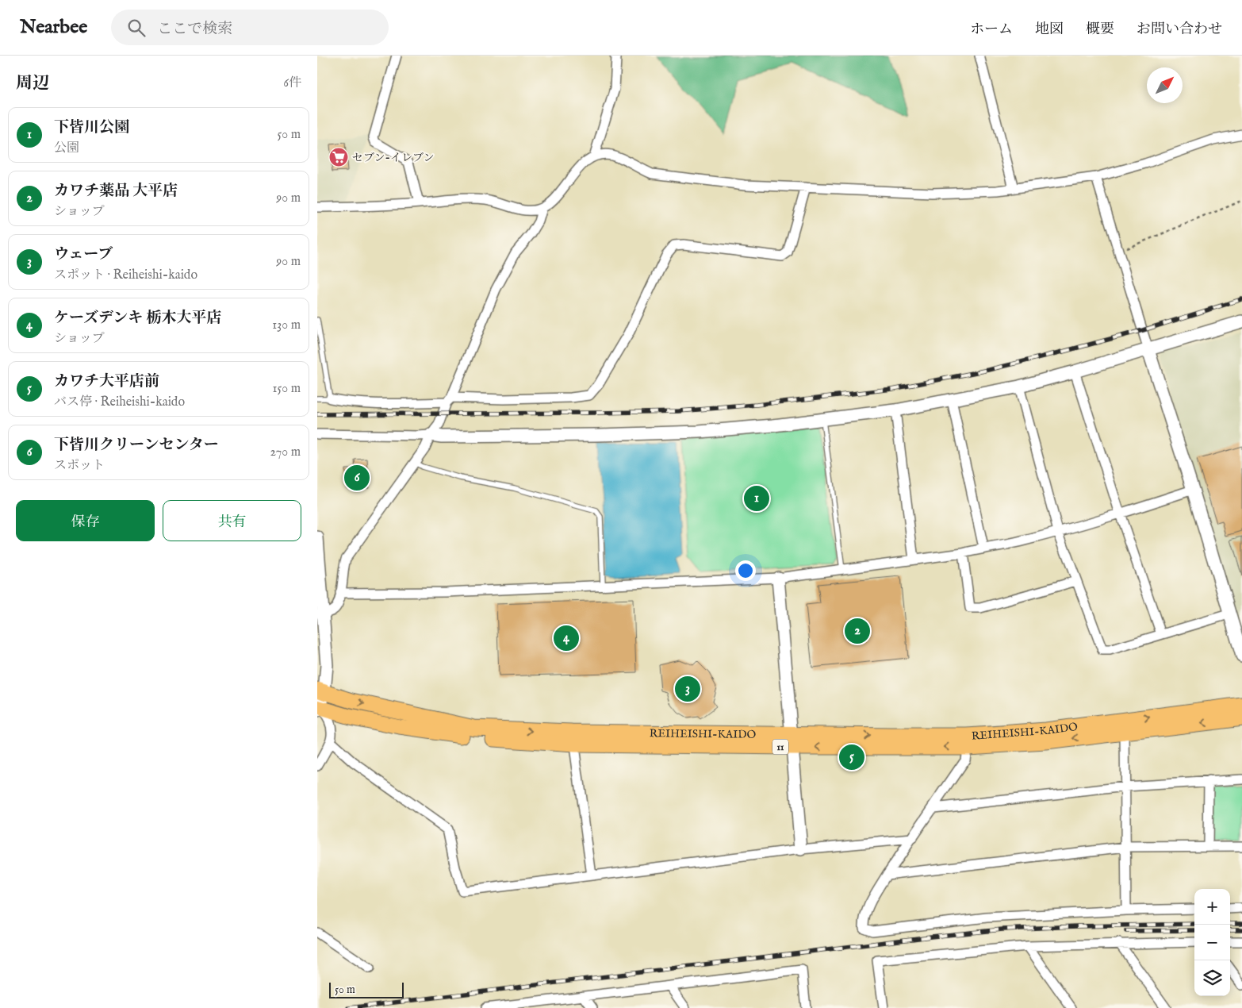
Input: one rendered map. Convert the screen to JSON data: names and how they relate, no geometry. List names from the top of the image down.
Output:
{
  "streets": {
    "main road": ["REIHEISHI-KAIDO", "11"]
  },
  "places": {
    "supermarket": ["セブン-イレブン"]
  },
  "scale_bar": "50 m",
  "north": "top right",
  "page": {
    "header": "Nearbee",
    "search": "ここで検索",
    "nav": [
      "ホーム",
      "地図",
      "概要",
      "お問い合わせ"
    ],
    "heading": ["周辺", "6件"],
    "list": [
      {
        "mark": "1",
        "name": "下皆川公園",
        "note": "公園",
        "value": "50 m"
      },
      {
        "mark": "2",
        "name": "カワチ薬品 大平店",
        "note": "ショップ",
        "value": "90 m"
      },
      {
        "mark": "3",
        "name": "ウェーブ",
        "note": "スポット · Reiheishi-kaido",
        "value": "90 m"
      },
      {
        "mark": "4",
        "name": "ケーズデンキ 栃木大平店",
        "note": "ショップ",
        "value": "130 m"
      },
      {
        "mark": "5",
        "name": "カワチ大平店前",
        "note": "バス停 · Reiheishi-kaido",
        "value": "150 m"
      },
      {
        "mark": "6",
        "name": "下皆川クリーンセンター",
        "note": "スポット",
        "value": "270 m"
      }
    ],
    "pins": [
      "6",
      "1",
      "2",
      "4",
      "3",
      "5"
    ],
    "buttons": ["保存", "共有"],
    "map_buttons": ["+", "−"],
    "scale": "50 m"
  }
}
